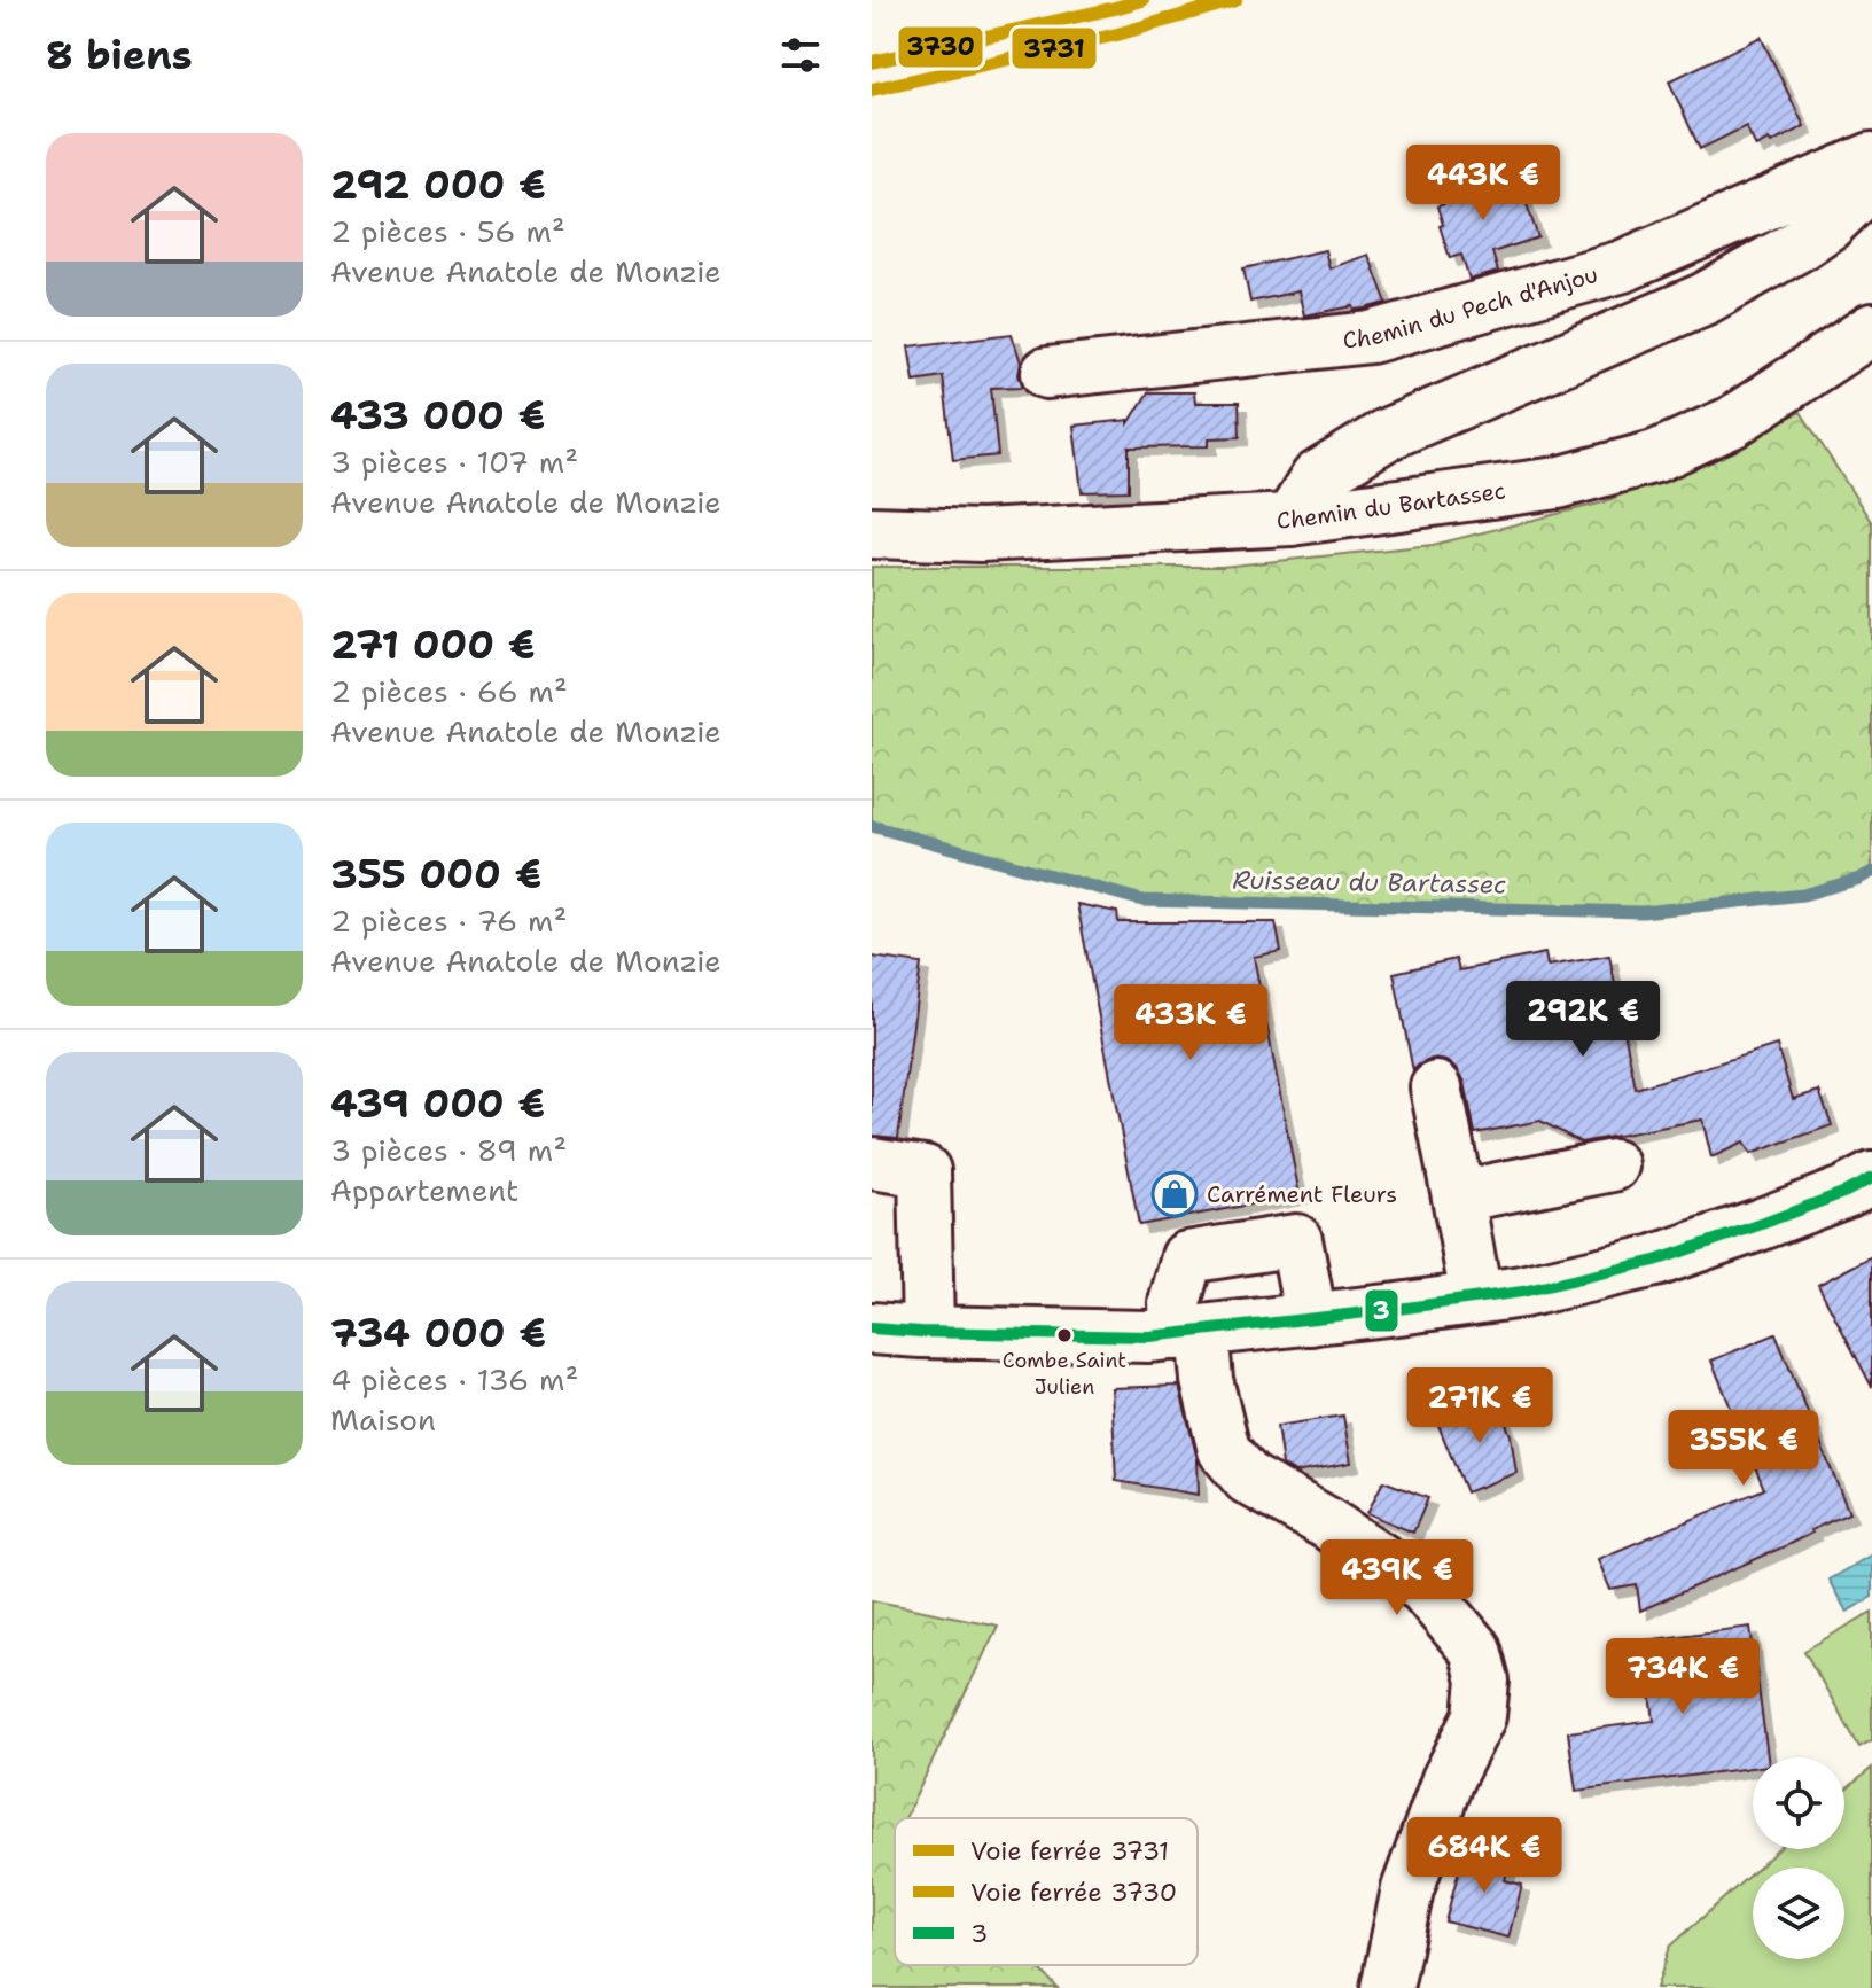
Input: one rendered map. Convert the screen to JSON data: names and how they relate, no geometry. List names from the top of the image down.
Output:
{
  "streets": {
    "street": ["Chemin du Pech d'Anjou", "Chemin du Bartassec"]
  },
  "water": ["Ruisseau du Bartassec"],
  "places": {
    "shop": ["Carrément Fleurs"],
    "other": ["Combe Saint Julien"]
  },
  "lines": ["rail line 3731", "rail line 3730", "transit line 3"],
  "legend": ["Voie ferrée 3731", "Voie ferrée 3730", "3"],
  "page": {
    "heading": "8 biens",
    "list": [
      {
        "name": "292 000 €",
        "note": "2 pièces · 56 m² · Avenue Anatole de Monzie"
      },
      {
        "name": "433 000 €",
        "note": "3 pièces · 107 m² · Avenue Anatole de Monzie"
      },
      {
        "name": "271 000 €",
        "note": "2 pièces · 66 m² · Avenue Anatole de Monzie"
      },
      {
        "name": "355 000 €",
        "note": "2 pièces · 76 m² · Avenue Anatole de Monzie"
      },
      {
        "name": "439 000 €",
        "note": "3 pièces · 89 m² · Appartement"
      },
      {
        "name": "734 000 €",
        "note": "4 pièces · 136 m² · Maison"
      }
    ],
    "price": [
      "443K €",
      "292K €",
      "433K €",
      "271K €",
      "355K €",
      "439K €",
      "734K €",
      "684K €"
    ]
  }
}
